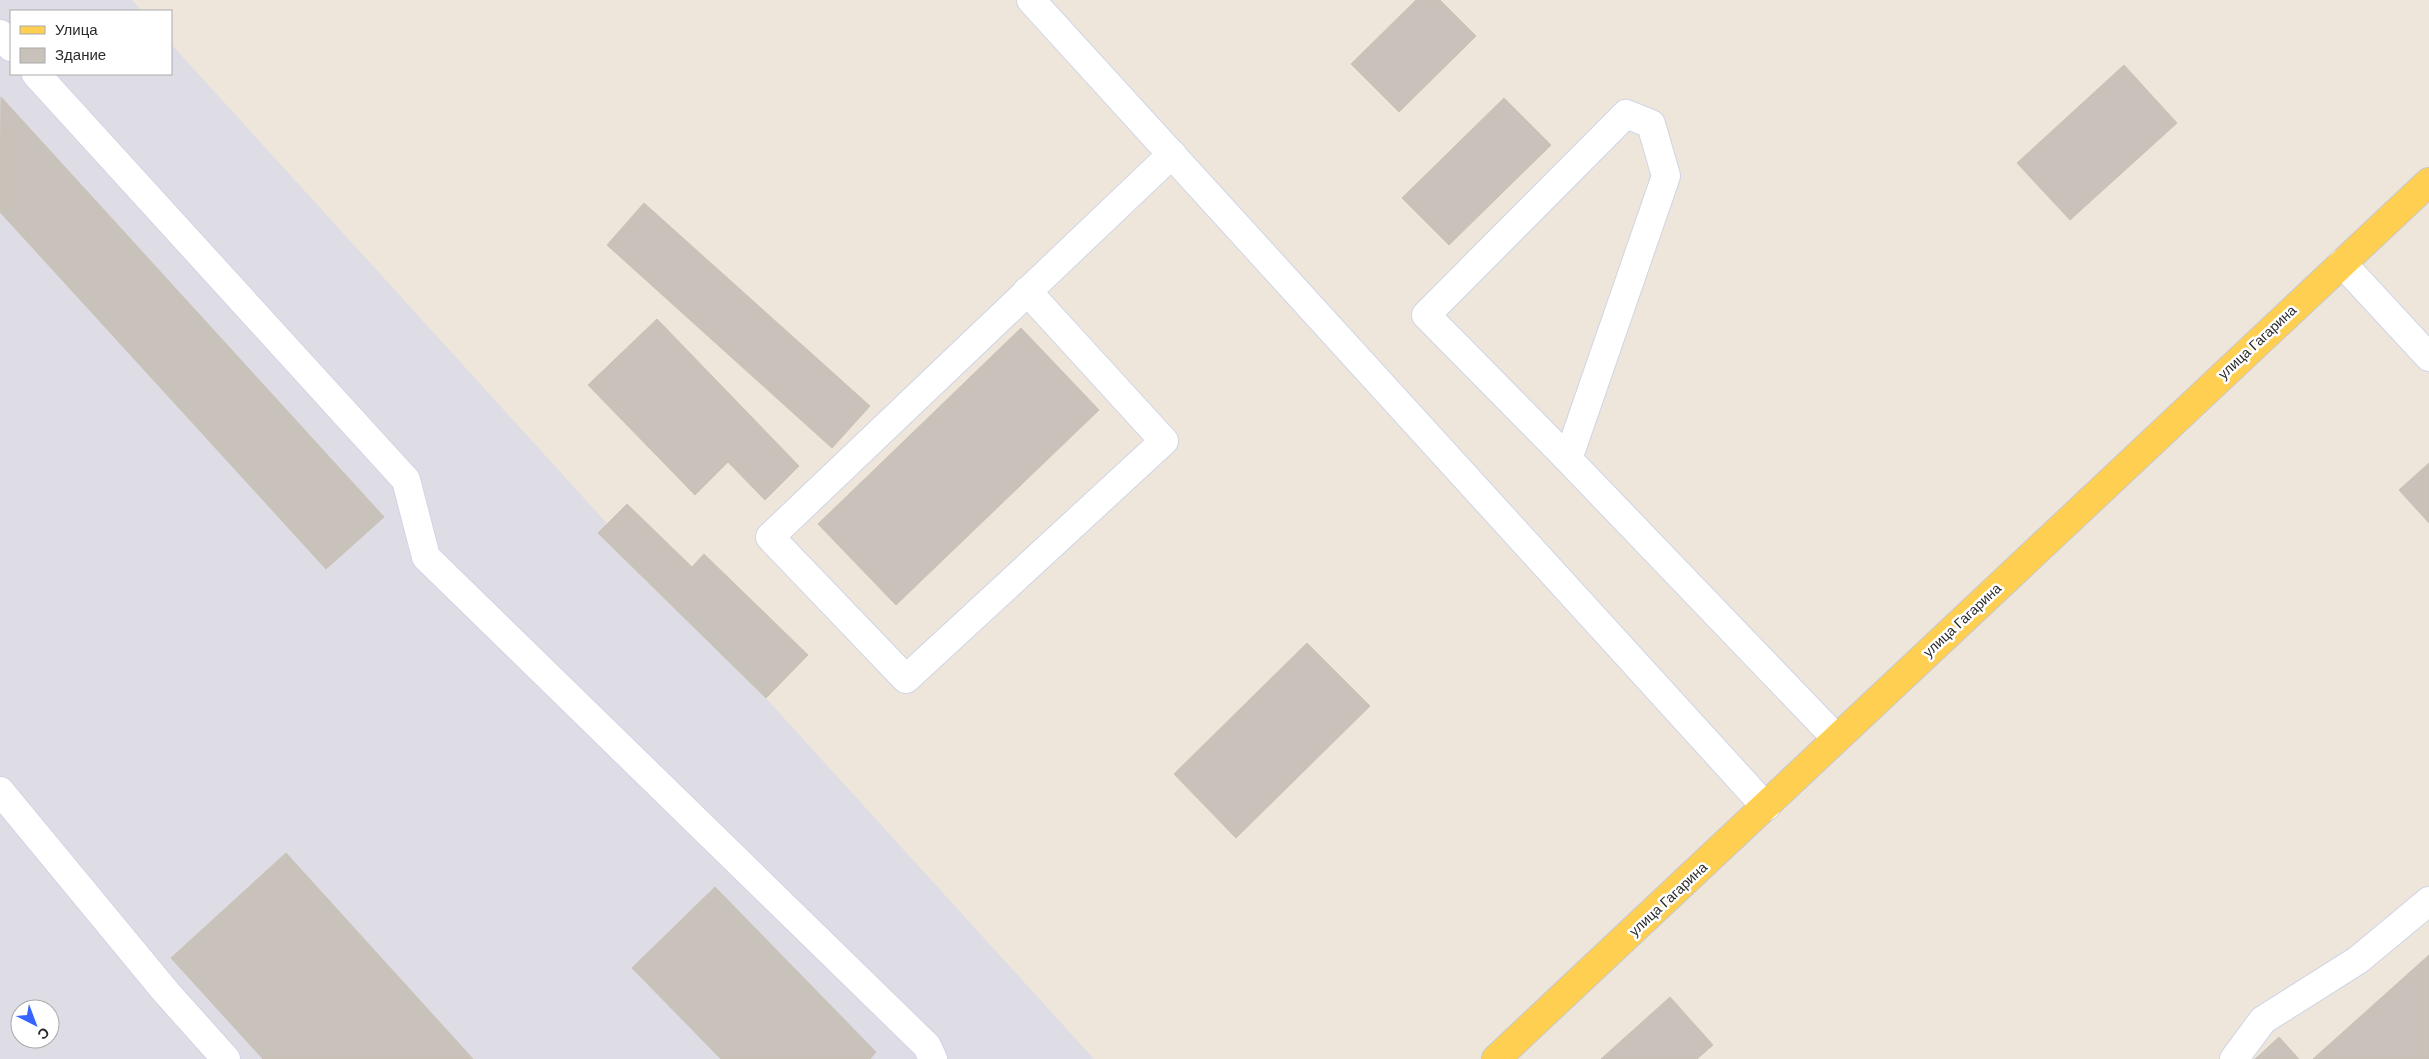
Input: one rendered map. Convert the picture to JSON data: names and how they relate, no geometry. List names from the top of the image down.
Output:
{
  "streets": {
    "main road": ["улица Гагарина"]
  },
  "legend": ["Улица", "Здание"],
  "north": "bottom right"
}
